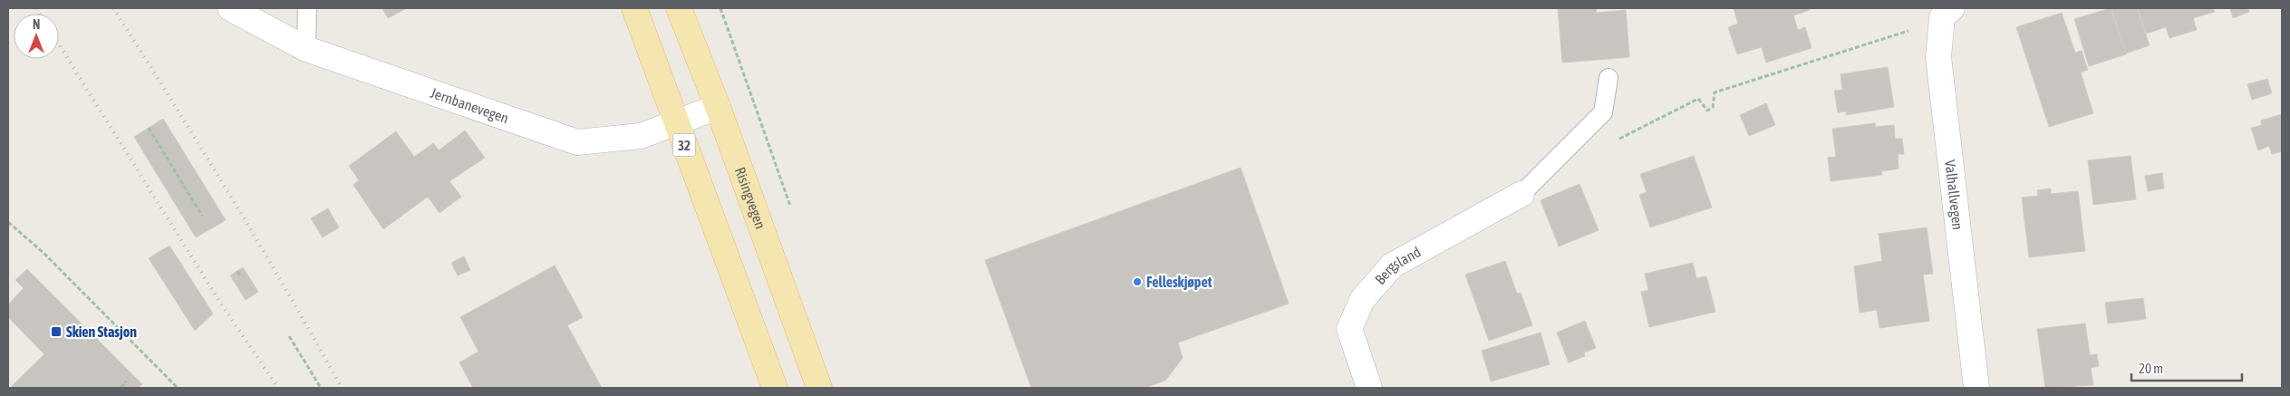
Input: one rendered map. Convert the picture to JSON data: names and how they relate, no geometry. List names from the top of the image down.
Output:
{
  "streets": {
    "main road": ["32", "Risingvegen"],
    "street": ["Jernbanevegen", "Valhallvegen", "Bergsland"]
  },
  "crossings": [
    ["Jernbanevegen", "32"],
    ["Jernbanevegen", "Risingvegen"]
  ],
  "places": {
    "other": ["Felleskjøpet"],
    "transit": ["Skien Stasjon"]
  },
  "scale_bar": "20 m",
  "north": "top"
}
